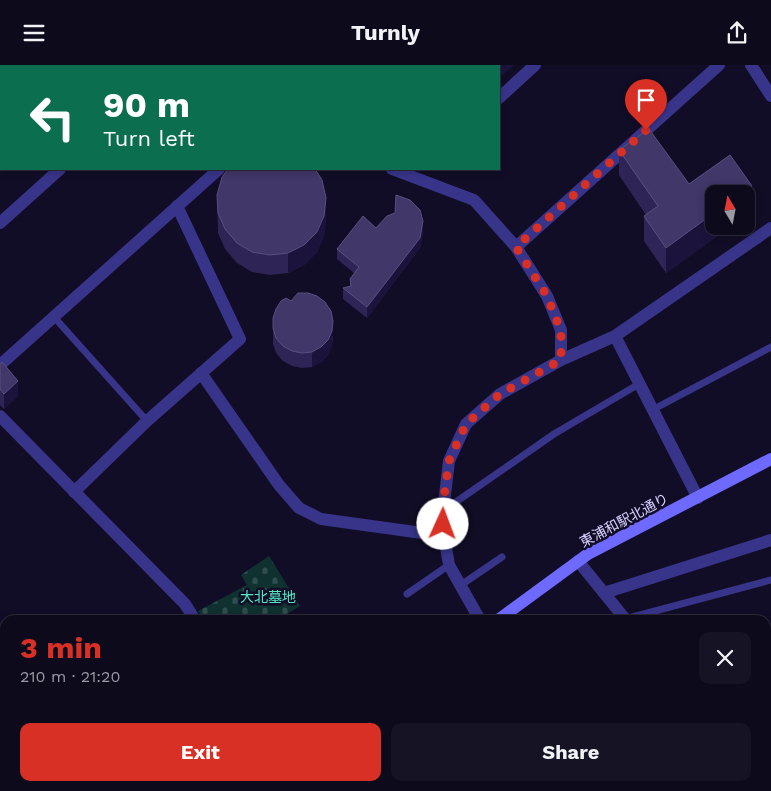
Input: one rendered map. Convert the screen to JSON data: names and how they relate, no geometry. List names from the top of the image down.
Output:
{
  "streets": {
    "street": ["東浦和駅北通り"]
  },
  "parks": ["大北墓地"],
  "north": "top",
  "page": {
    "header": "Turnly",
    "turn": ["90 m", "Turn left"],
    "heading": ["3 min", "210 m · 21:20"],
    "buttons": ["Exit", "Share"]
  }
}
